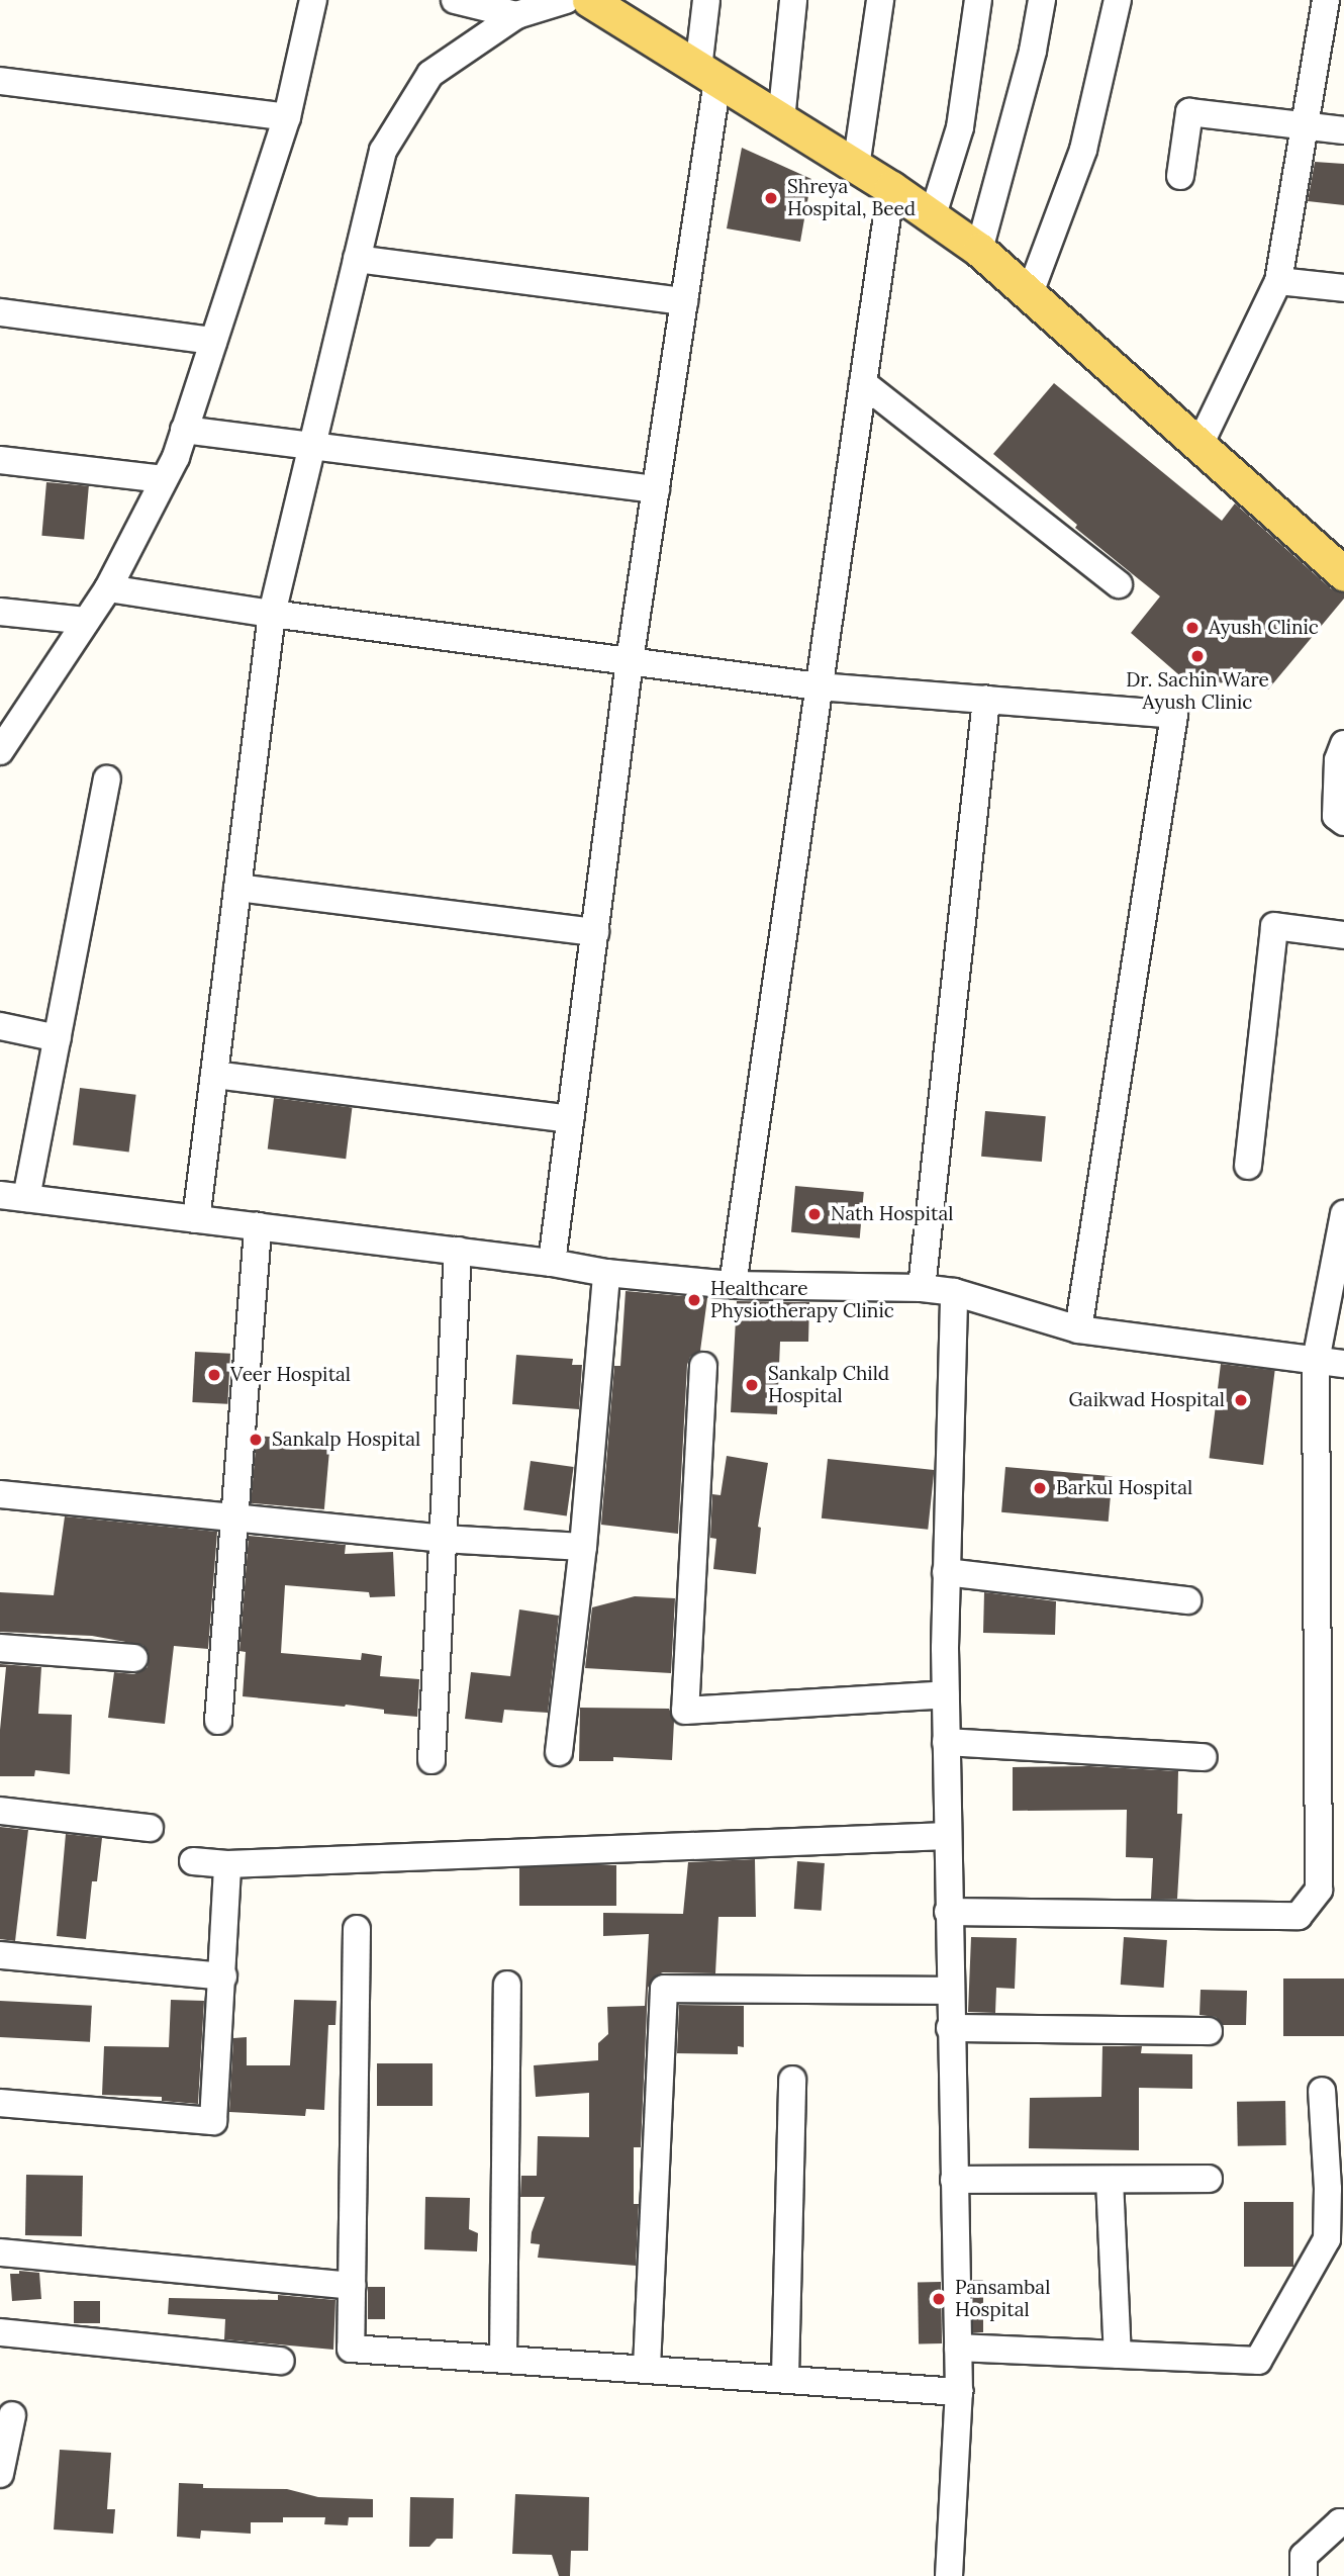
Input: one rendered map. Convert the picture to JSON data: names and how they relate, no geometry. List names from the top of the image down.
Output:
{
  "places": [
    "Shreya Hospital, Beed",
    "Ayush Clinic",
    "Dr. Sachin Ware Ayush Clinic",
    "Nath Hospital",
    "Healthcare Physiotherapy Clinic",
    "Veer Hospital",
    "Sankalp Child Hospital",
    "Gaikwad Hospital",
    "Sankalp Hospital",
    "Barkul Hospital",
    "Pansambal Hospital"
  ]
}
